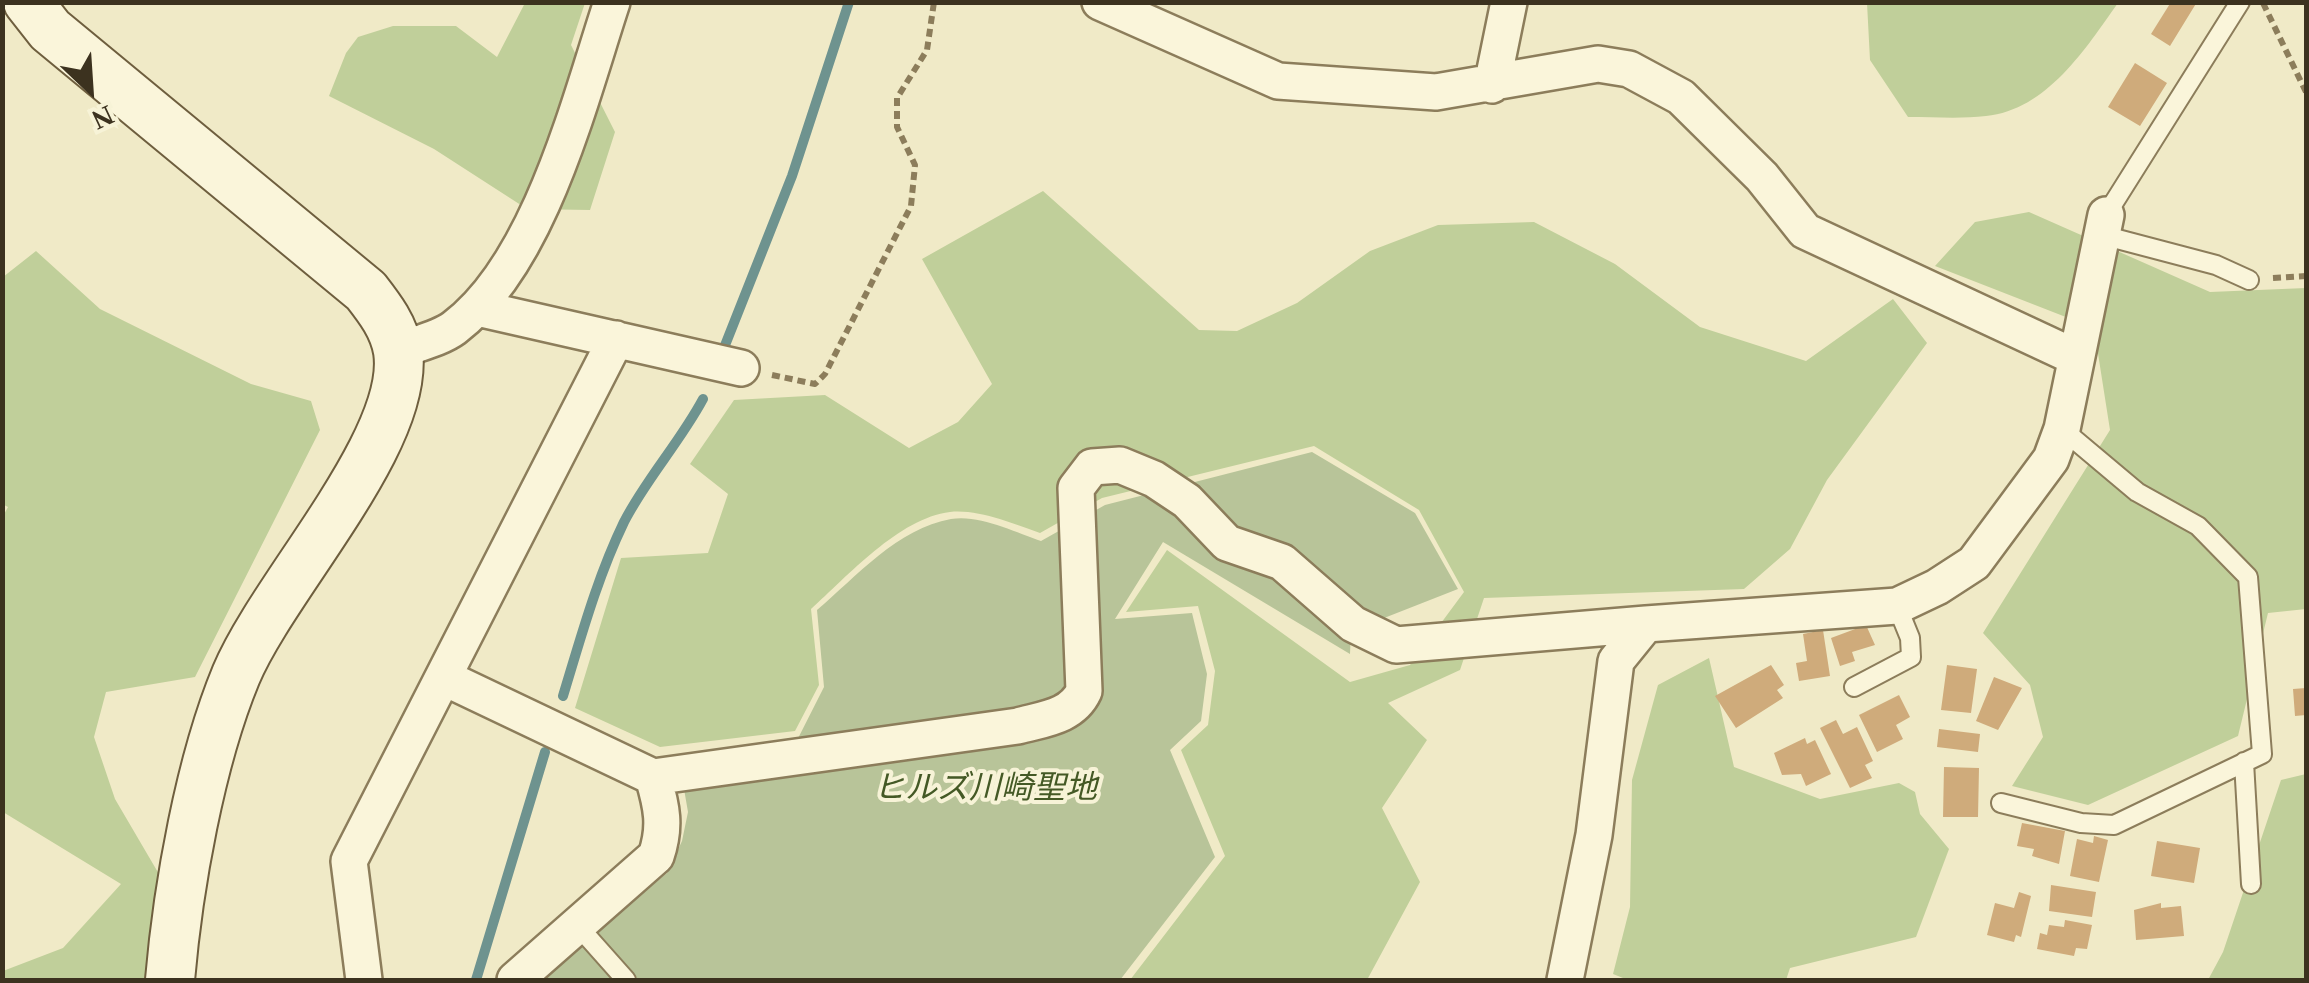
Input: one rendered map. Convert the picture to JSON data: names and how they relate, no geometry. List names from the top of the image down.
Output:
{
  "parks": ["ヒルズ川崎聖地"],
  "north": "bottom right"
}
